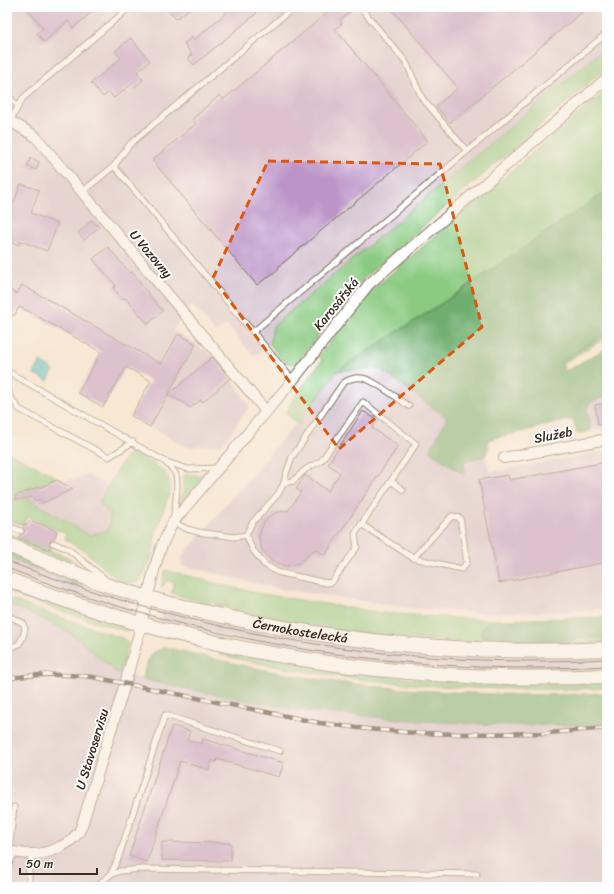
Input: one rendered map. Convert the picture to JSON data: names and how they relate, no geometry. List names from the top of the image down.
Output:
{
  "streets": {
    "main road": ["Černokostelecká"],
    "street": [
      "U Vozovny",
      "Karosářská",
      "Služeb",
      "U Stavoservisu"
    ]
  },
  "crossings": [
    ["U Vozovny", "Karosářská"],
    ["Karosářská", "Černokostelecká"],
    ["Karosářská", "U Stavoservisu"],
    ["Černokostelecká", "U Stavoservisu"]
  ],
  "scale_bar": "50 m"
}
